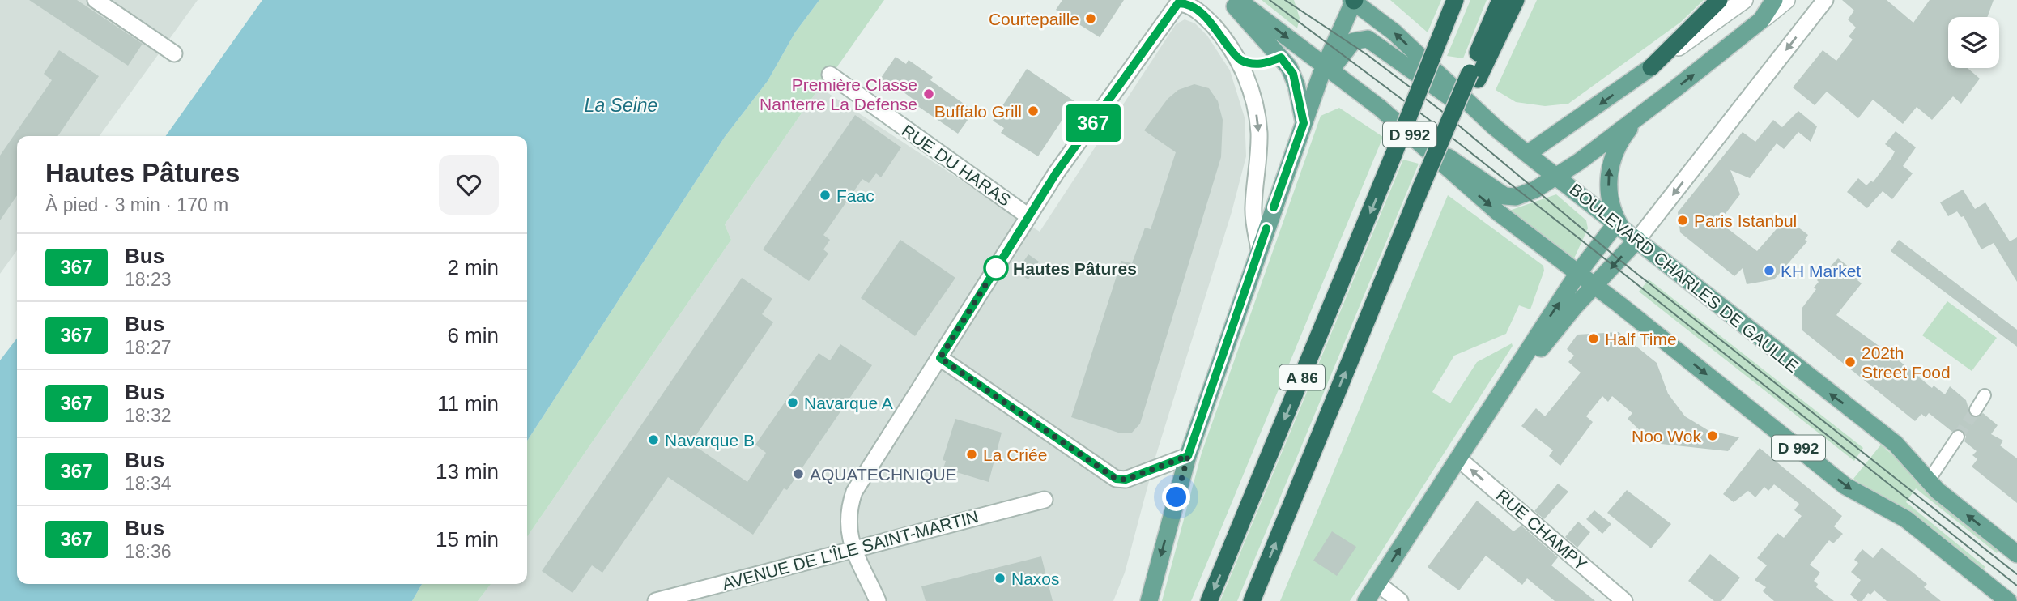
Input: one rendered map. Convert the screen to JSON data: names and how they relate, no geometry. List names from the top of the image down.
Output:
{
  "streets": {
    "highway": ["A 86"],
    "main road": ["D 992", "BOULEVARD CHARLES DE GAULLE"],
    "street": ["RUE DU HARAS", "RUE CHAMPY", "AVENUE DE L'ÎLE SAINT-MARTIN"]
  },
  "one_way": ["RUE CHAMPY"],
  "water": ["La Seine"],
  "places": [
    "Courtepaille",
    "Première Classe Nanterre La Defense",
    "Buffalo Grill",
    "Faac",
    "Paris Istanbul",
    "Hautes Pâtures",
    "KH Market",
    "Half Time",
    "202th Street Food",
    "Navarque A",
    "Noo Wok",
    "Navarque B",
    "La Criée",
    "AQUATECHNIQUE",
    "Naxos"
  ],
  "lines": ["bus line 367"],
  "page": {
    "on_map": "367",
    "heading": ["Hautes Pâtures", "À pied · 3 min · 170 m"],
    "list": [
      {
        "mark": "367",
        "name": "Bus",
        "note": "18:23",
        "value": "2 min"
      },
      {
        "mark": "367",
        "name": "Bus",
        "note": "18:27",
        "value": "6 min"
      },
      {
        "mark": "367",
        "name": "Bus",
        "note": "18:32",
        "value": "11 min"
      },
      {
        "mark": "367",
        "name": "Bus",
        "note": "18:34",
        "value": "13 min"
      },
      {
        "mark": "367",
        "name": "Bus",
        "note": "18:36",
        "value": "15 min"
      }
    ]
  }
}
